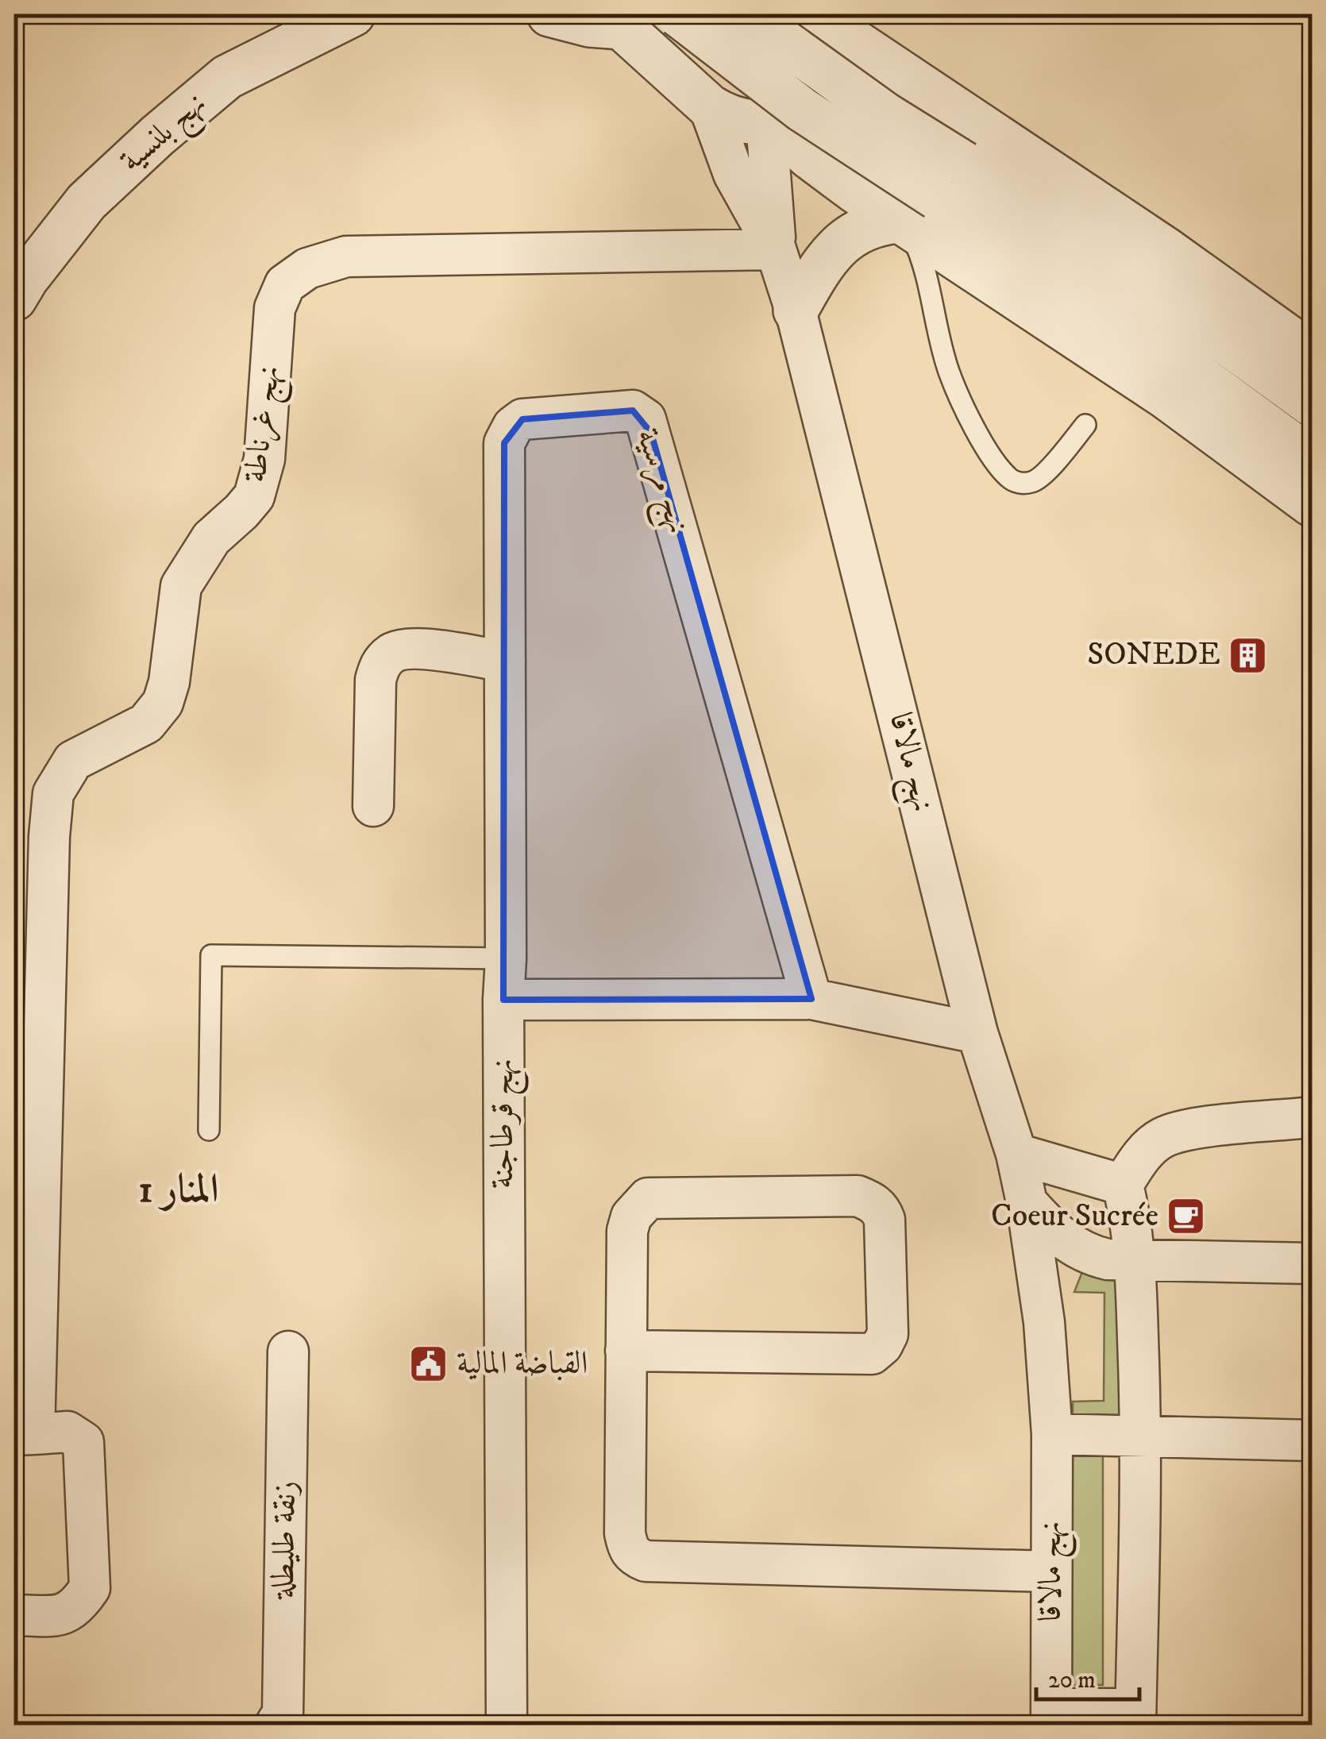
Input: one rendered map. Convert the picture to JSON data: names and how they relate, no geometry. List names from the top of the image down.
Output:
{
  "streets": {
    "street": [
      "نهج بلنسية",
      "نهج غرناطة",
      "نهج مرسية",
      "نهج مالاقا",
      "نهج قرطاجنة",
      "زنقة طليطلة"
    ]
  },
  "crossings": [
    ["نهج غرناطة", "نهج مالاقا"],
    ["نهج مرسية", "نهج قرطاجنة"]
  ],
  "districts": ["المنار 1"],
  "places": {
    "building": ["SONEDE"],
    "cafe": ["Coeur Sucrée"],
    "public building": ["القباضة المالية"]
  },
  "scale_bar": "20 m"
}
